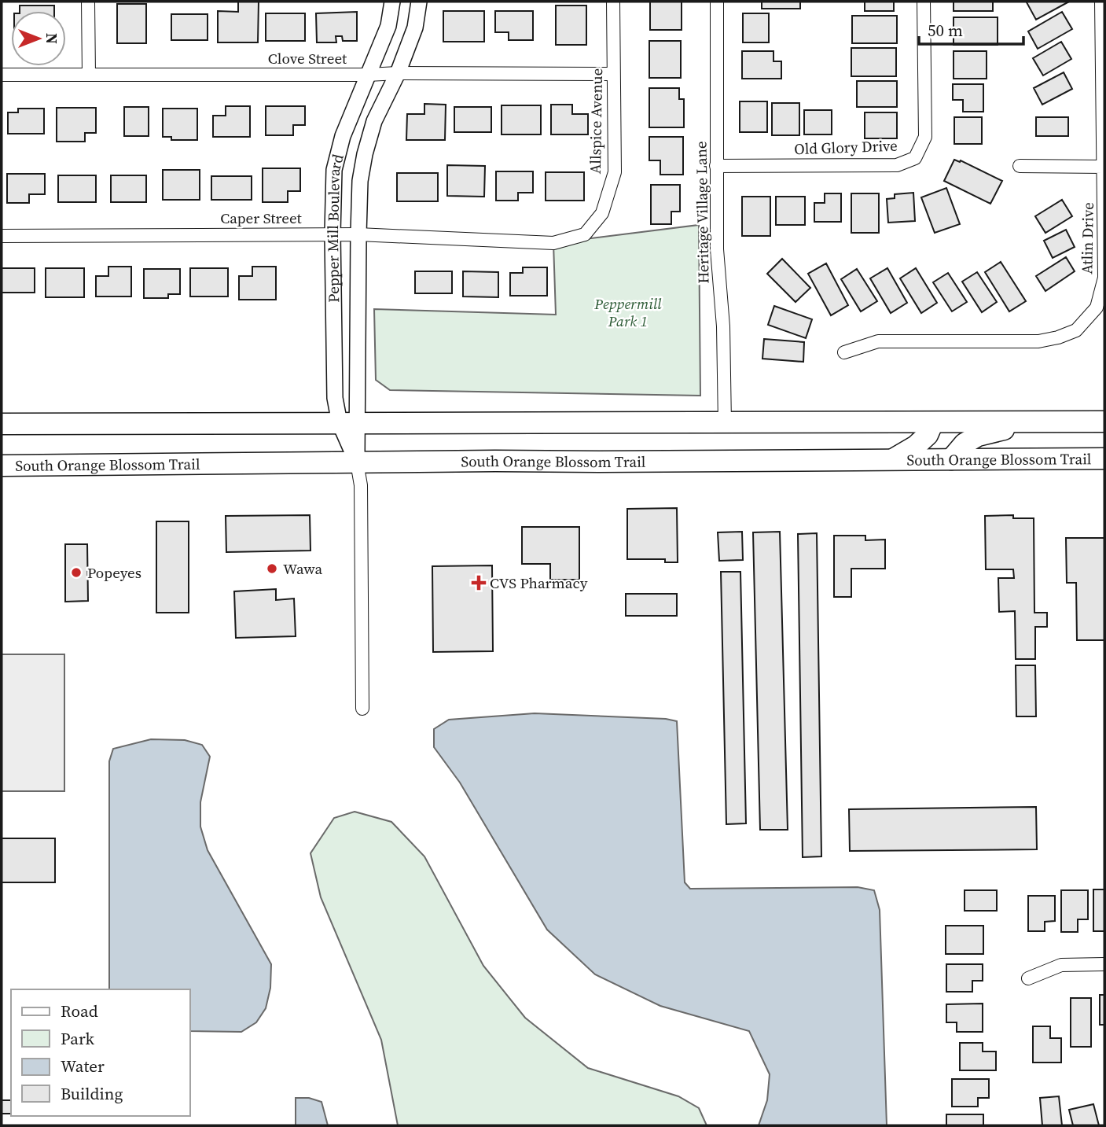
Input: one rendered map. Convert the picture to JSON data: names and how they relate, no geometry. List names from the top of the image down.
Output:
{
  "streets": {
    "main road": ["South Orange Blossom Trail"],
    "street": [
      "Clove Street",
      "Allspice Avenue",
      "Old Glory Drive",
      "Heritage Village Lane",
      "Caper Street",
      "Pepper Mill Boulevard",
      "Atlin Drive"
    ]
  },
  "crossings": [
    ["Clove Street", "Allspice Avenue"],
    ["Clove Street", "Pepper Mill Boulevard"],
    ["Allspice Avenue", "Caper Street"],
    ["Old Glory Drive", "Heritage Village Lane"],
    ["Caper Street", "Pepper Mill Boulevard"],
    ["Pepper Mill Boulevard", "South Orange Blossom Trail"]
  ],
  "parks": ["Peppermill Park 1"],
  "places": {
    "other": ["Wawa", "Popeyes"],
    "health": ["CVS Pharmacy"]
  },
  "legend": [
    "Road",
    "Park",
    "Water",
    "Building"
  ],
  "scale_bar": "50 m",
  "north": "right"
}
